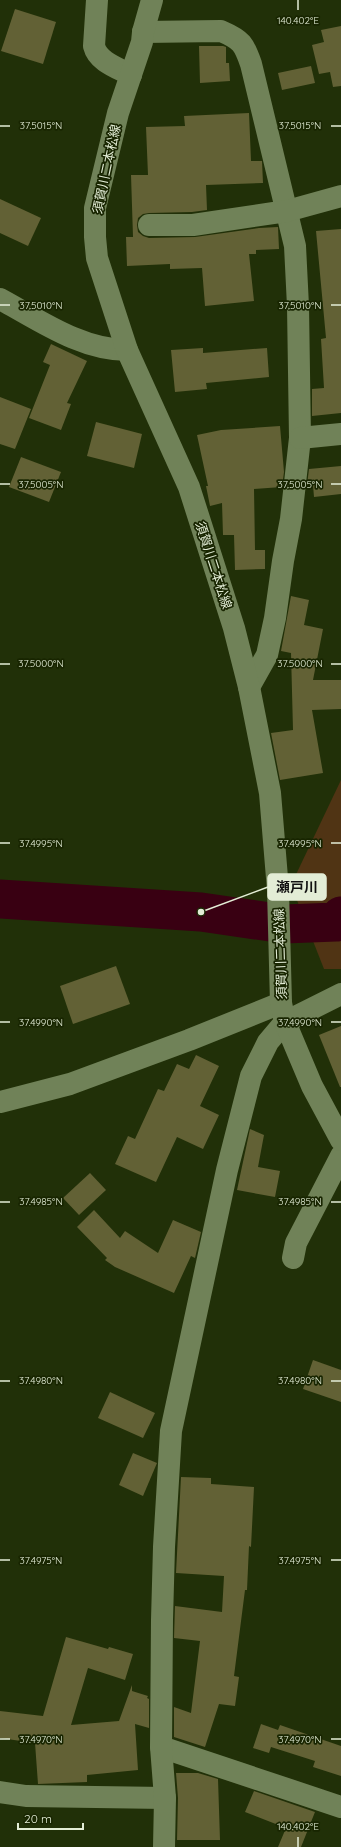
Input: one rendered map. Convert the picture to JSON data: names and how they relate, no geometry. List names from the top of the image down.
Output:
{
  "streets": {
    "street": ["須賀川二本松線"]
  },
  "places": ["瀬戸川"],
  "scale_bar": "20 m",
  "coordinates": [
    "140.402°E",
    "37.5015°N",
    "37.5010°N",
    "37.5005°N",
    "37.5000°N",
    "37.4995°N",
    "37.4990°N",
    "37.4985°N",
    "37.4980°N",
    "37.4975°N",
    "37.4970°N"
  ]
}
